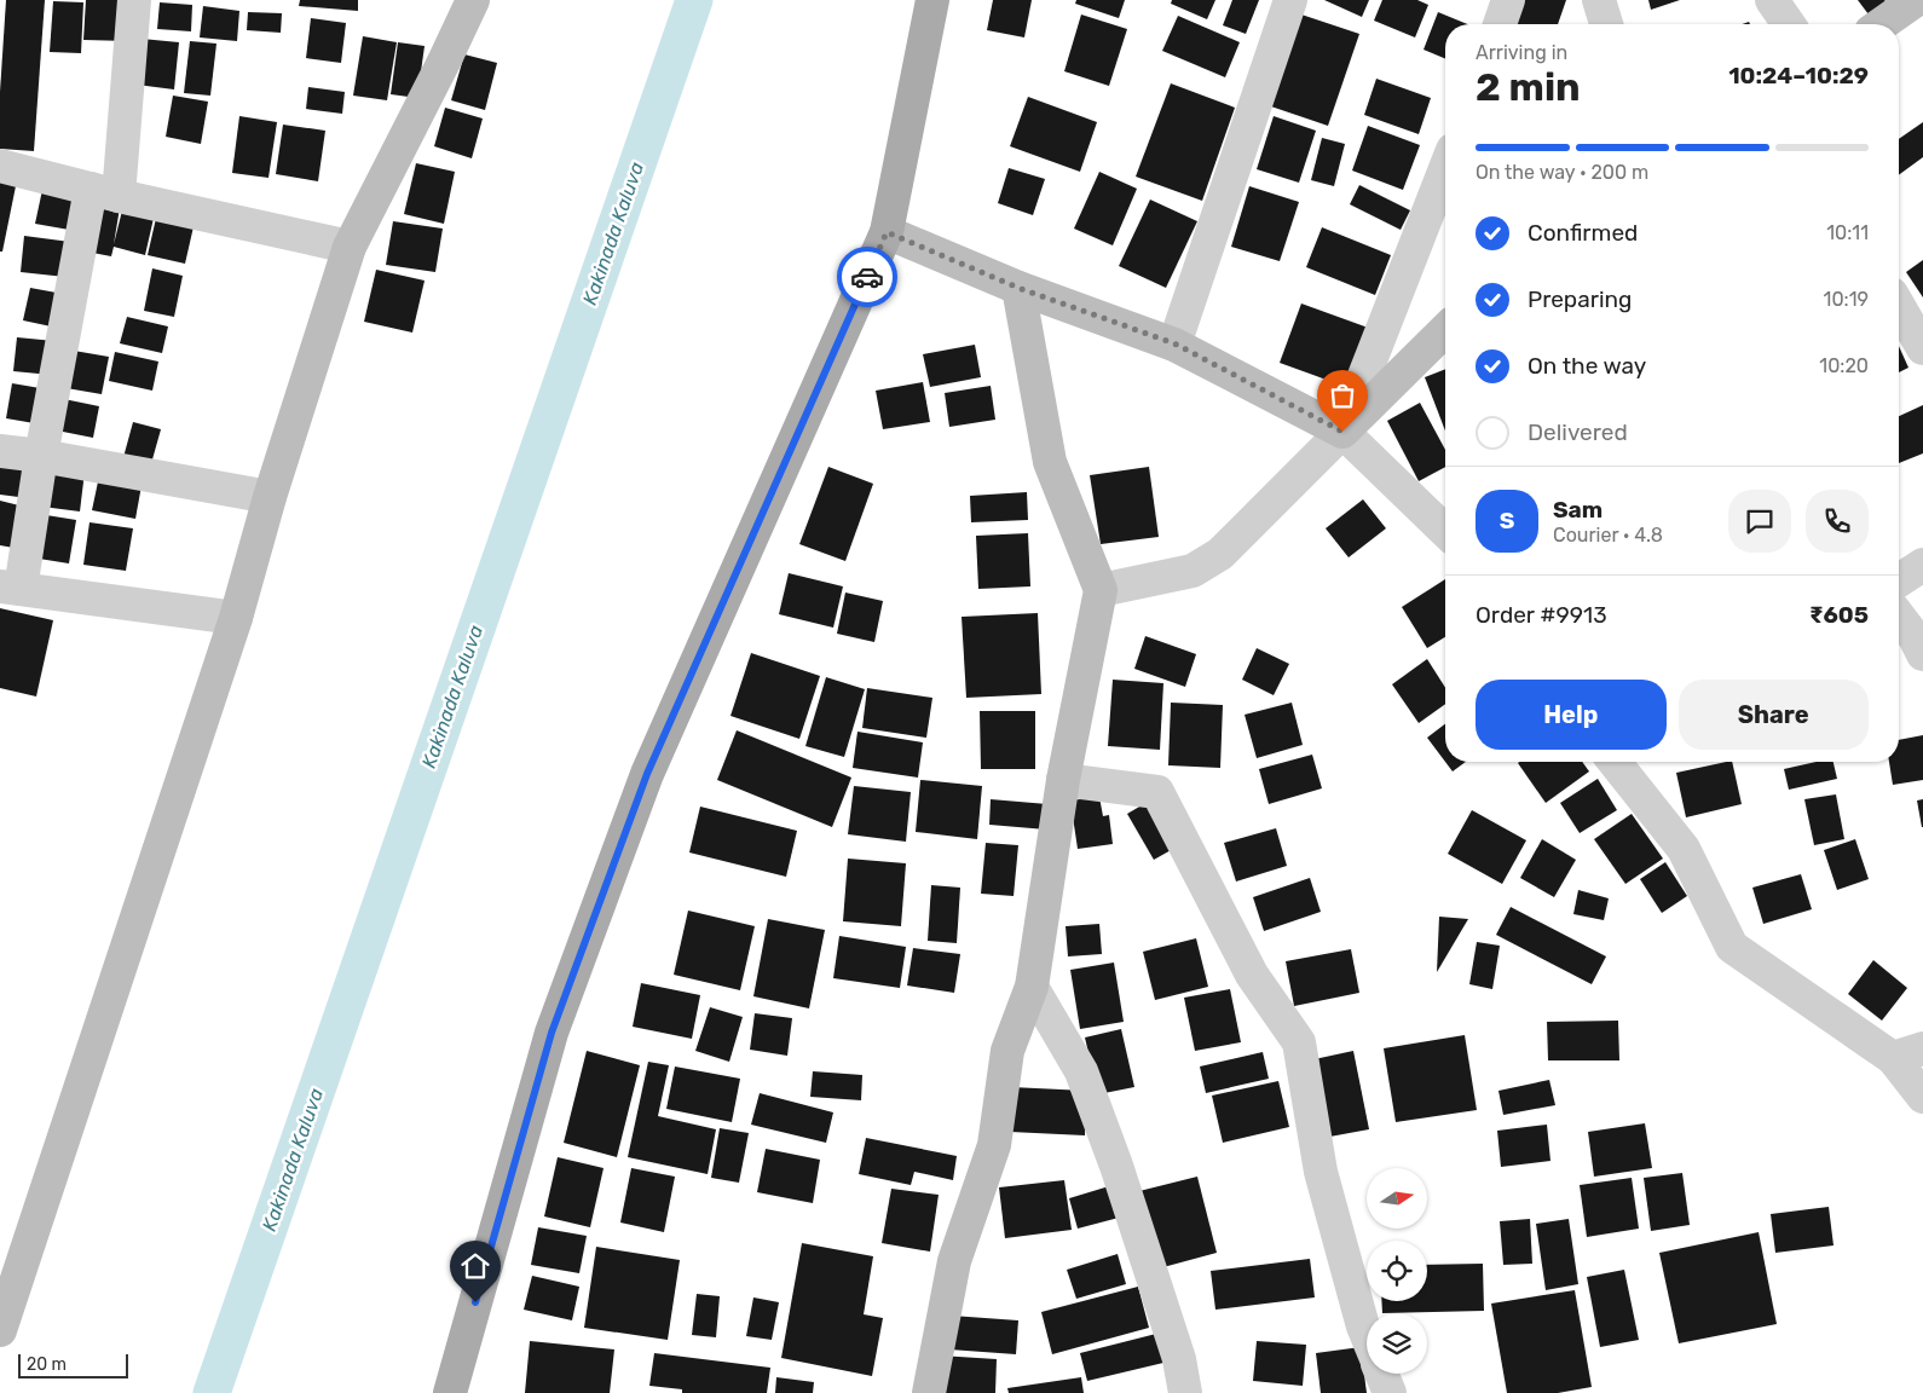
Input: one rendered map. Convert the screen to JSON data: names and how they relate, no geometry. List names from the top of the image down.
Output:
{
  "water": ["Kakinada Kaluva"],
  "scale_bar": "20 m",
  "north": "right",
  "page": {
    "heading": ["2 min", "Arriving in", "10:24–10:29"],
    "panel": [
      "Sam",
      "Courier · 4.8",
      "Order #9913",
      "₹605"
    ],
    "bar": "On the way · 200 m",
    "list": [
      ["Confirmed", "10:11"],
      ["Preparing", "10:19"],
      ["On the way", "10:20"],
      "Delivered"
    ],
    "round": "S",
    "buttons": ["Help", "Share"],
    "scale": "20 m"
  }
}
